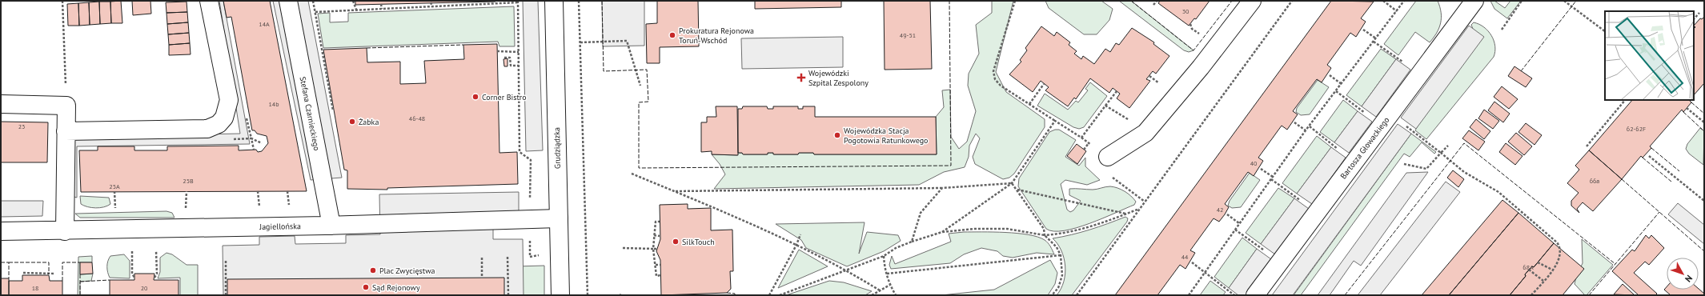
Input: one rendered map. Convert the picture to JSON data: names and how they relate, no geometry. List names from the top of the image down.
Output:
{
  "streets": {
    "street": [
      "Stefana Czarnieckiego",
      "Grudziądzka",
      "Bartosza Głowackiego",
      "Jagiellońska"
    ]
  },
  "crossings": [
    ["Stefana Czarnieckiego", "Jagiellońska"],
    ["Grudziądzka", "Jagiellońska"]
  ],
  "places": {
    "other": [
      "Prokuratura Rejonowa Toruń-Wschód",
      "Corner Bistro",
      "Żabka",
      "Wojewódzka Stacja Pogotowia Ratunkowego",
      "SilkTouch",
      "Plac Zwycięstwa",
      "Sąd Rejonowy"
    ],
    "health": ["Wojewódzki Szpital Zespolony"]
  },
  "house_numbers": [
    "30",
    "14A",
    "49-51",
    "14b",
    "46-48",
    "23",
    "62-62F",
    "40",
    "25B",
    "66a",
    "25A",
    "42",
    "44",
    "68A",
    "18",
    "20"
  ],
  "north": "bottom right"
}
